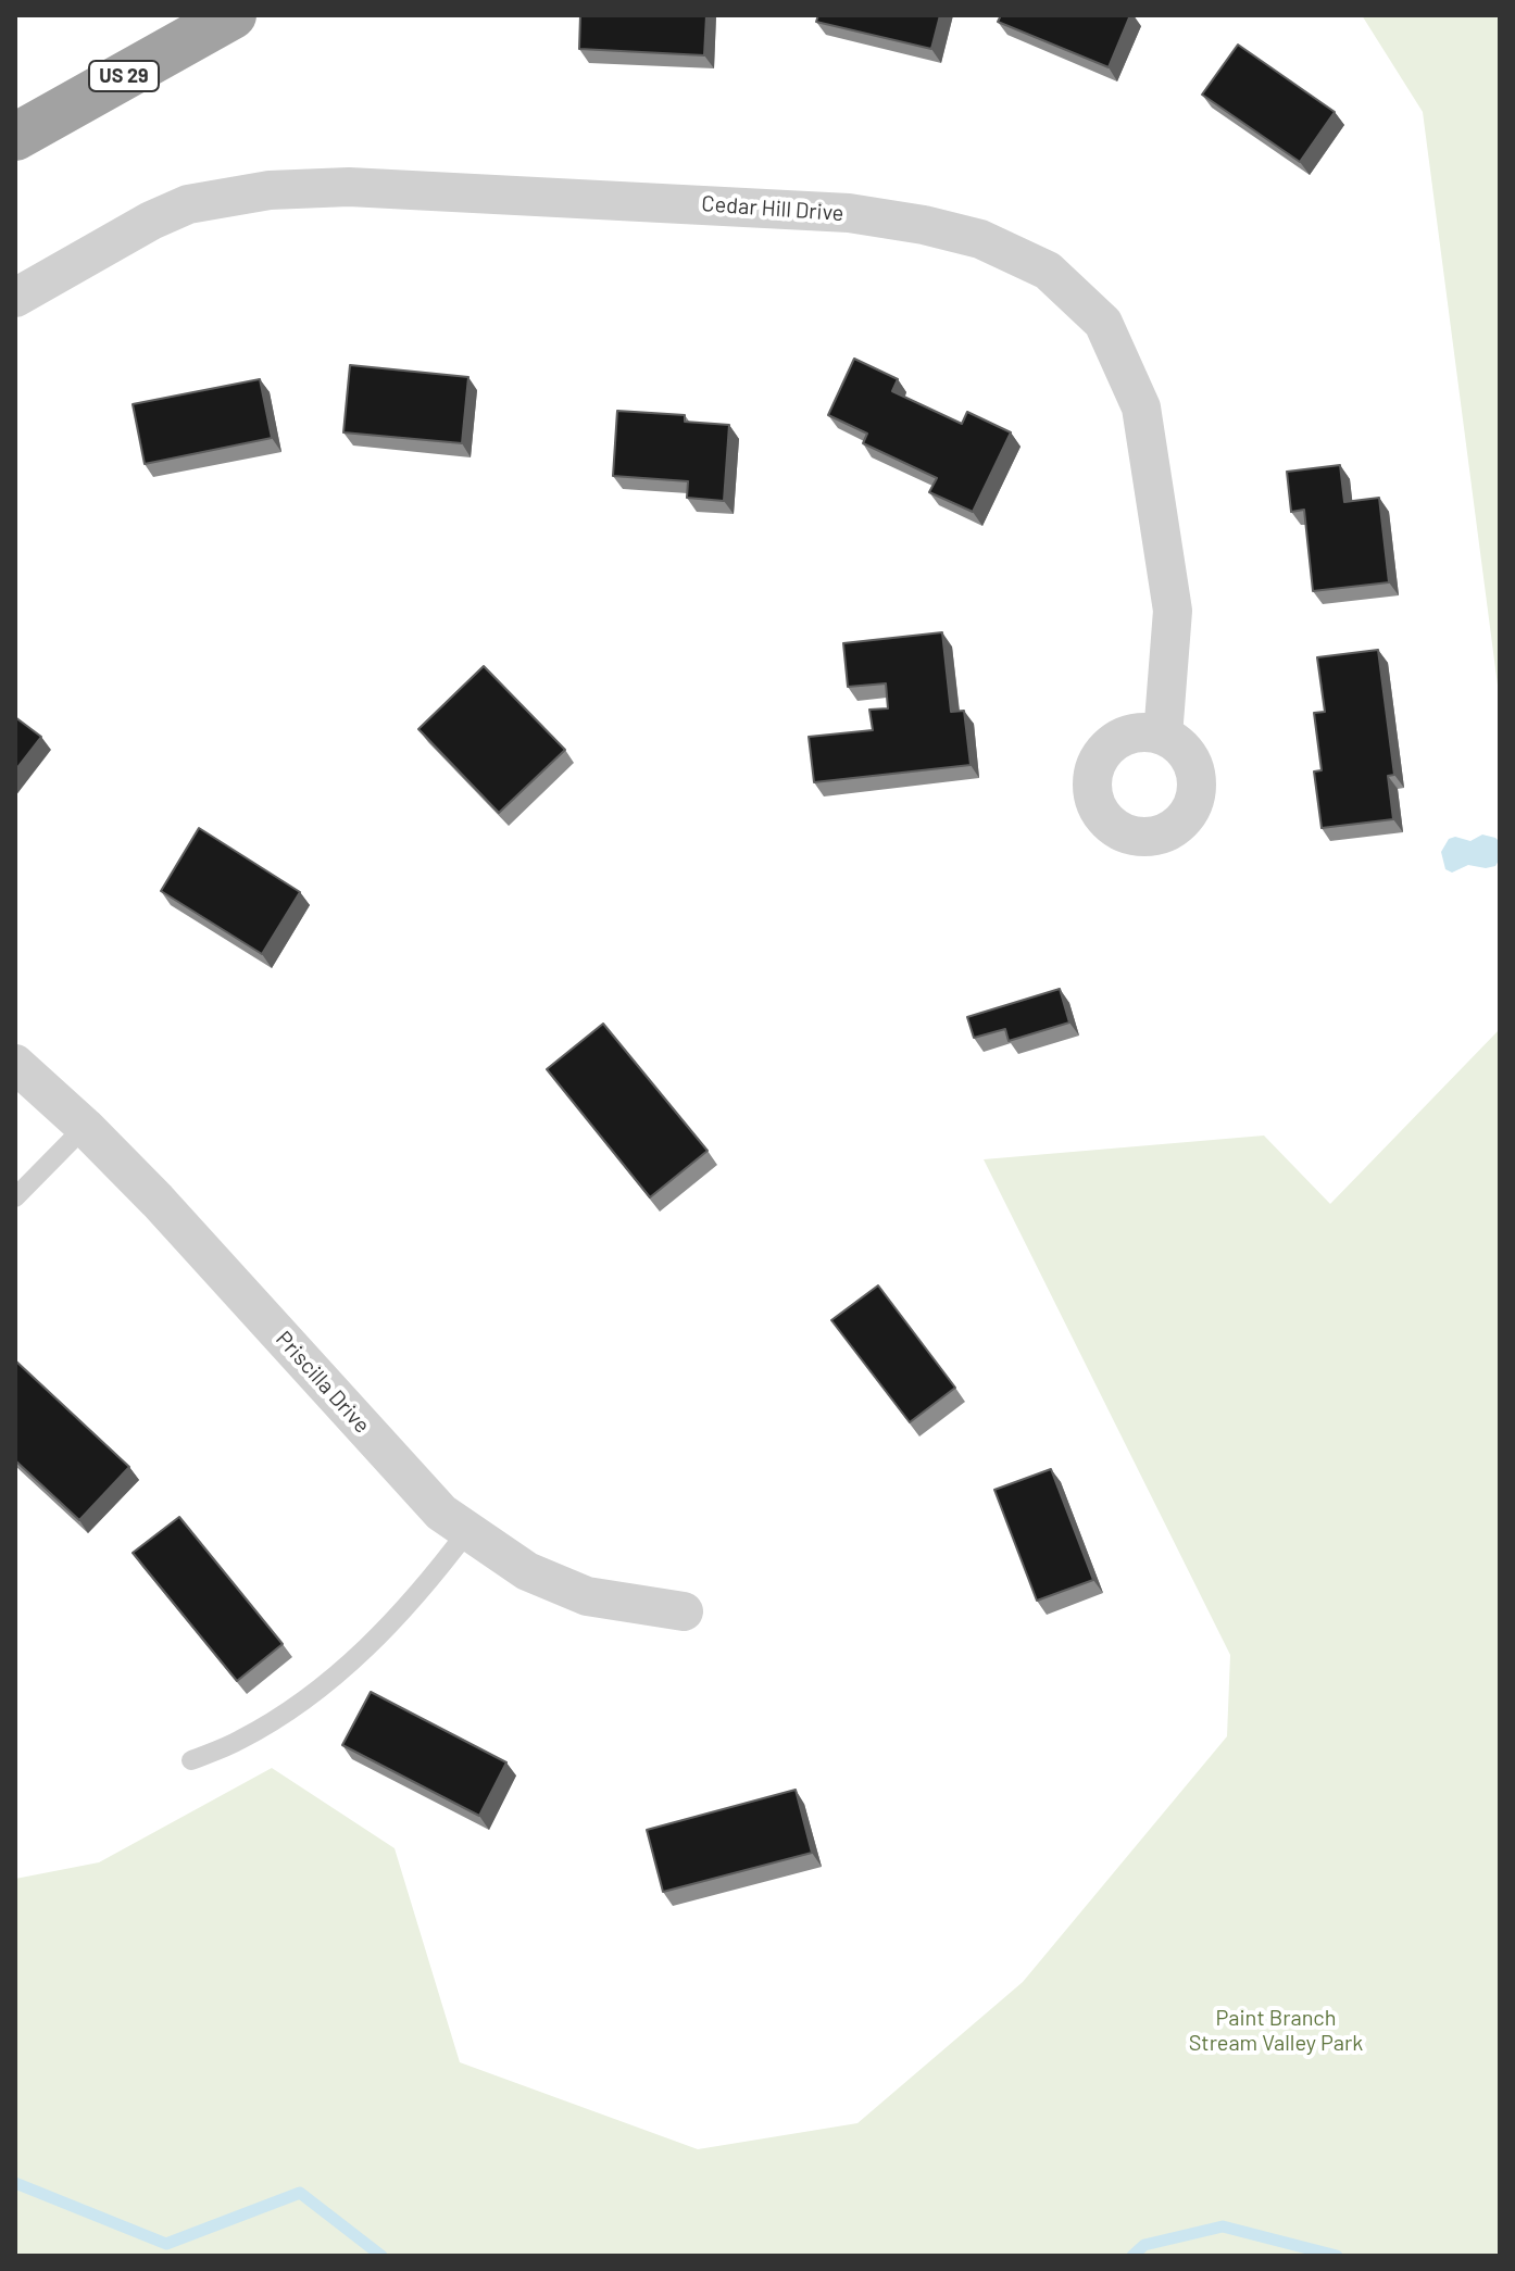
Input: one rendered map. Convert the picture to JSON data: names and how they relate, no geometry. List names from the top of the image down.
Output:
{
  "streets": {
    "highway": ["US 29"],
    "street": ["Cedar Hill Drive", "Priscilla Drive"]
  },
  "parks": ["Paint Branch Stream Valley Park"]
}
